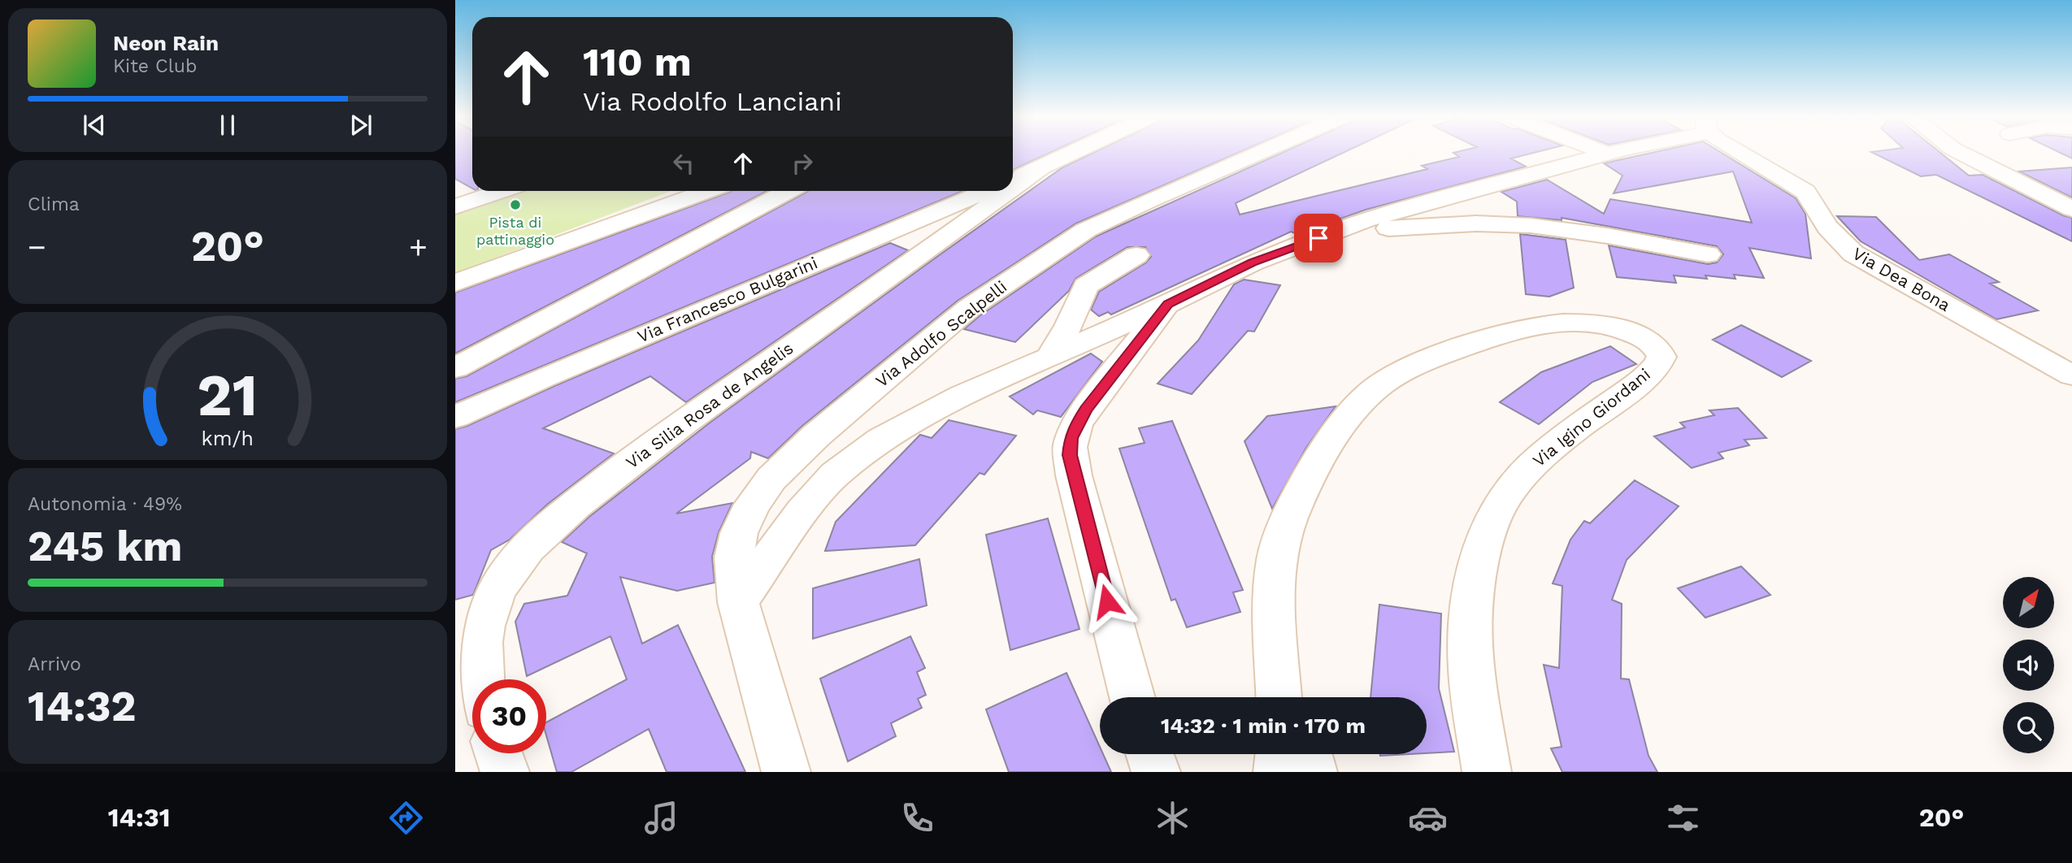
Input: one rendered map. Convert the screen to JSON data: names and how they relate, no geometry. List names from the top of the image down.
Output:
{
  "streets": {
    "street": [
      "Via Dea Bona",
      "Via Francesco Bulgarini",
      "Via Adolfo Scalpelli",
      "Via Silia Rosa de Angelis",
      "Via Igino Giordani"
    ]
  },
  "places": ["Pista di pattinaggio"],
  "north": "top right",
  "page": {
    "turn": ["110 m", "Via Rodolfo Lanciani"],
    "song": ["Neon Rain", "Kite Club"],
    "tile": [
      "Clima",
      ["Autonomia · 49%", "245 km"],
      ["Arrivo", "14:32"]
    ],
    "heat": ["−", "20°", "+"],
    "limit": "30",
    "trip": "14:32 · 1 min · 170 m",
    "tabs": ["14:31", "20°"],
    "gauge": ["21", "km/h"]
  }
}
